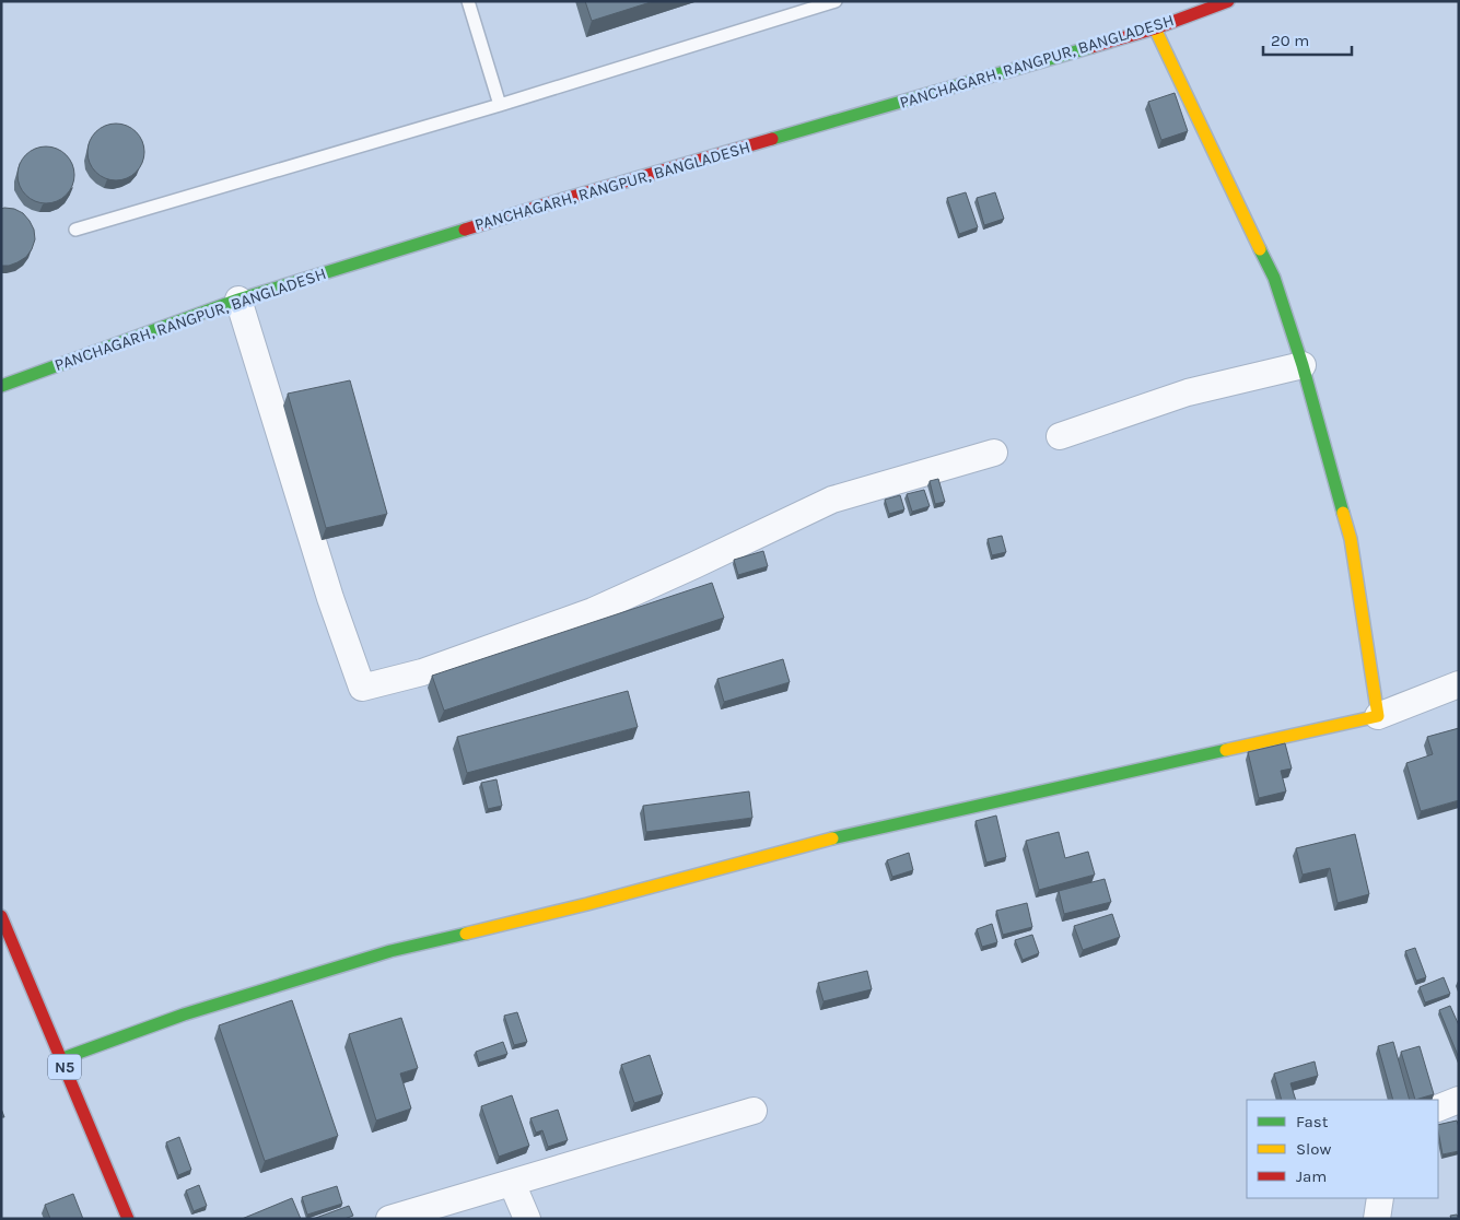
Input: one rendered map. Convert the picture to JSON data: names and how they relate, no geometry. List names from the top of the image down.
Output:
{
  "streets": {
    "main road": ["PANCHAGARH, RANGPUR, BANGLADESH", "N5"]
  },
  "legend": ["Fast", "Slow", "Jam"],
  "scale_bar": "20 m"
}
